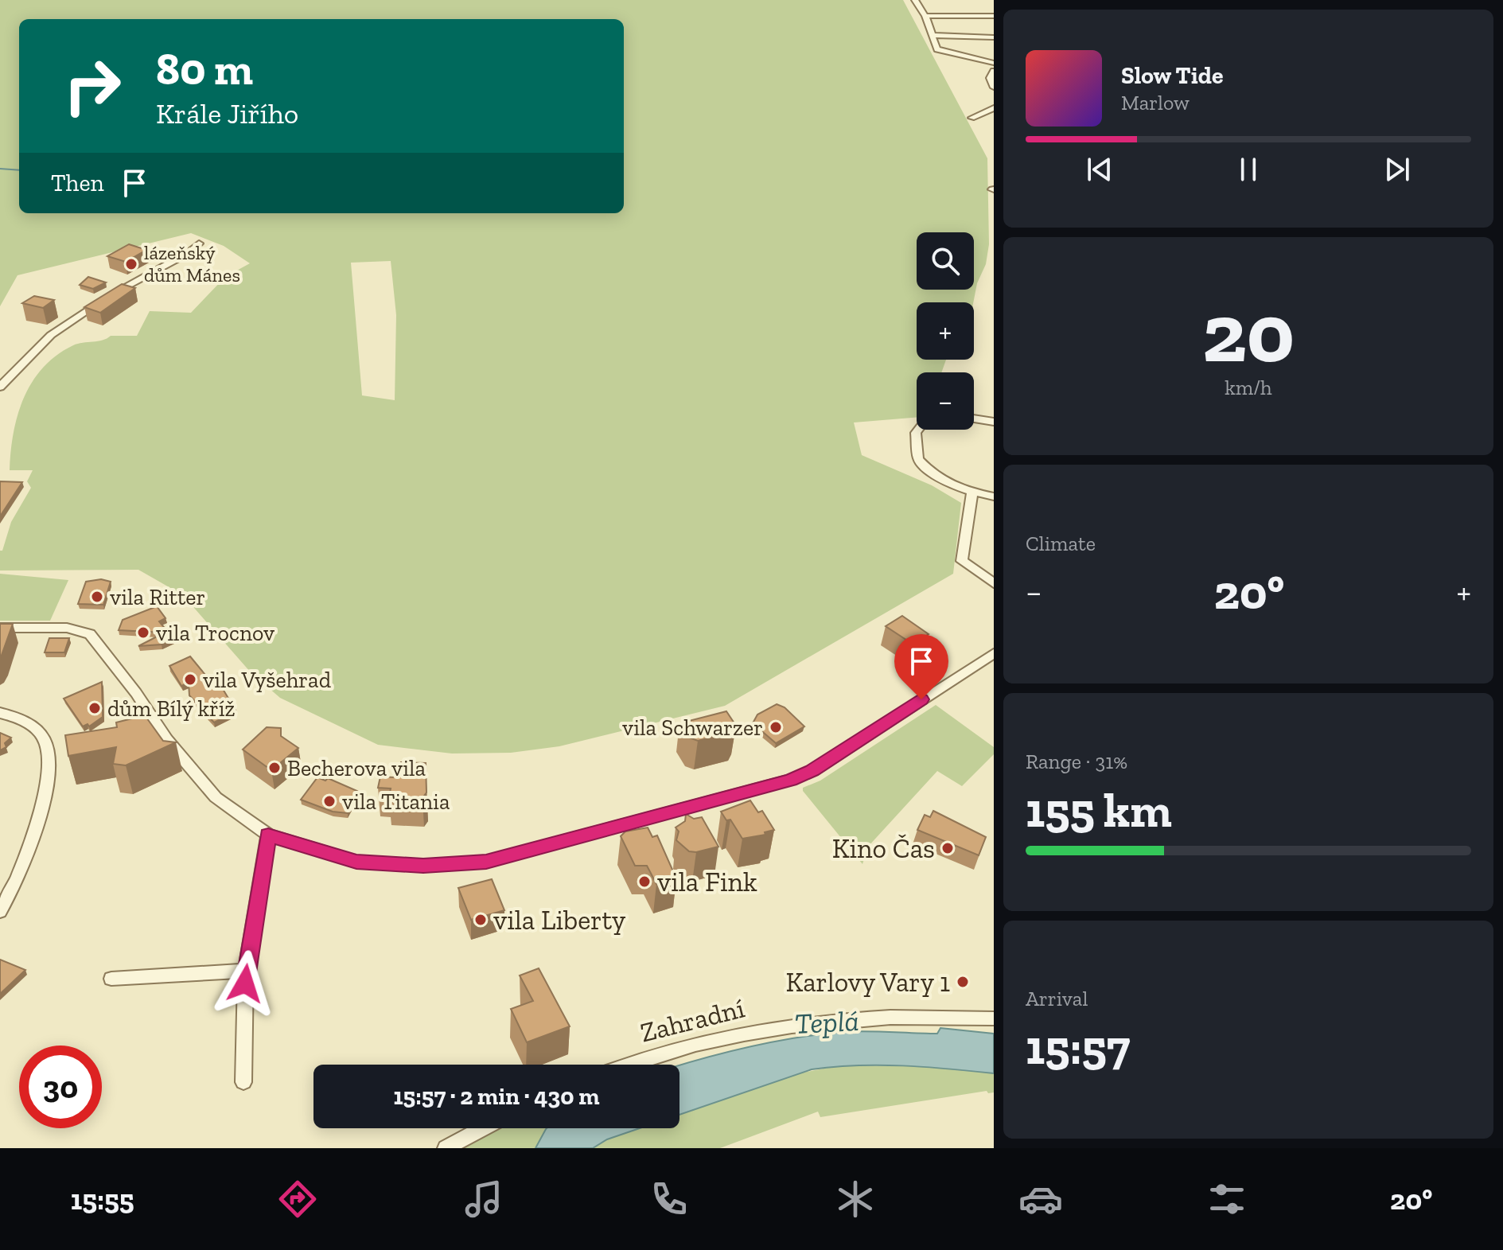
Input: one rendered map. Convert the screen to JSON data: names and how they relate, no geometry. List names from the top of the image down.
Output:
{
  "streets": {
    "street": ["Zahradní"]
  },
  "water": ["Teplá"],
  "places": [
    "lázeňský dům Mánes",
    "vila Ritter",
    "vila Trocnov",
    "vila Vyšehrad",
    "dům Bílý kříž",
    "vila Schwarzer",
    "Becherova vila",
    "vila Titania",
    "Kino Čas",
    "vila Fink",
    "vila Liberty",
    "Karlovy Vary 1"
  ],
  "page": {
    "turn": ["80 m", "Krále Jiřího"],
    "song": ["Slow Tide", "Marlow"],
    "then": "Then",
    "map_buttons": ["+", "−"],
    "tile": [
      ["20", "km/h"],
      "Climate",
      ["Range · 31%", "155 km"],
      ["Arrival", "15:57"]
    ],
    "heat": ["−", "20°", "+"],
    "limit": "30",
    "trip": "15:57 · 2 min · 430 m",
    "tabs": ["15:55", "20°"]
  }
}
